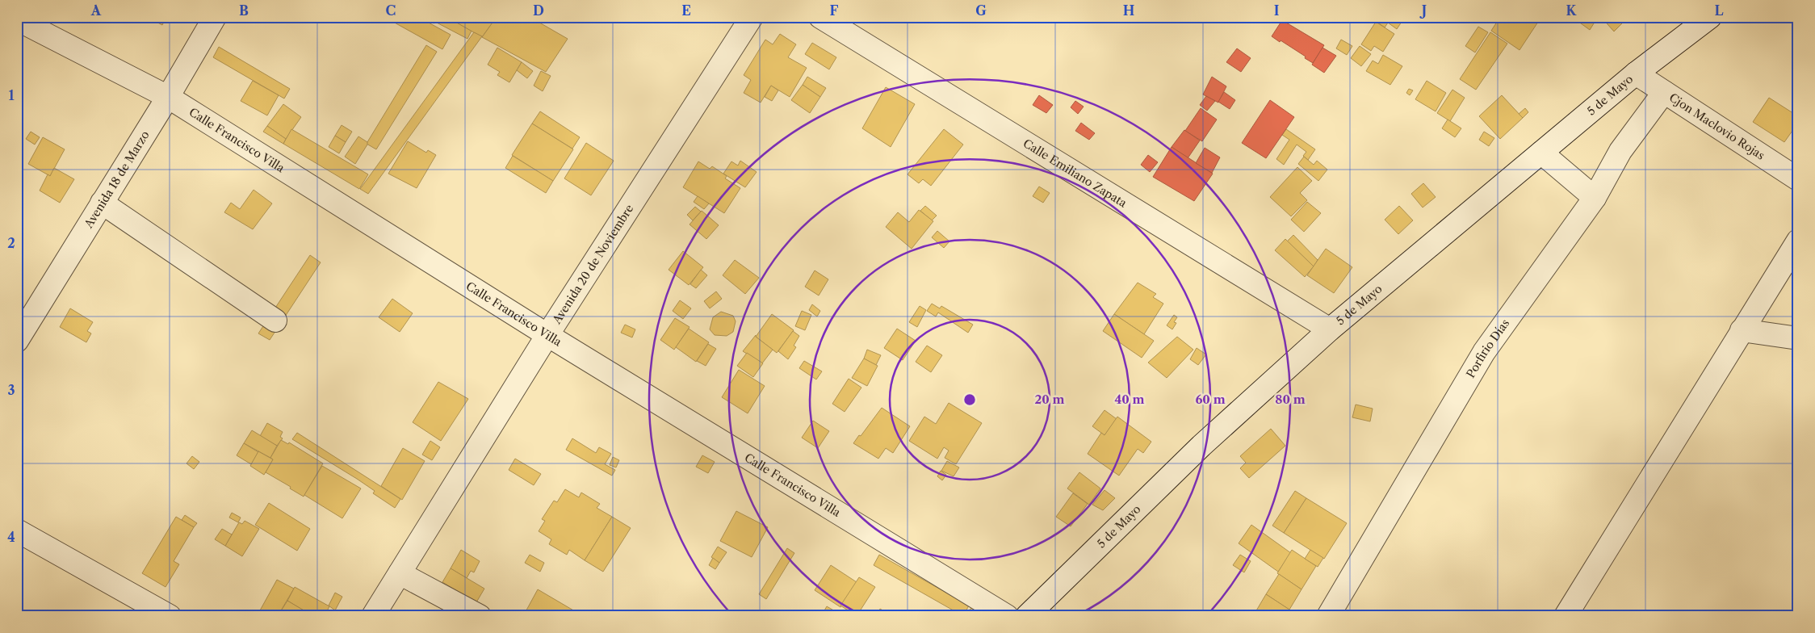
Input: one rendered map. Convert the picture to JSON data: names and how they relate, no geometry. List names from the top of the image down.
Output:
{
  "streets": {
    "street": [
      "5 de Mayo",
      "Cjon Maclovio Rojas",
      "Calle Francisco Villa",
      "Calle Emiliano Zapata",
      "Avenida 18 de Marzo",
      "Avenida 20 de Noviembre",
      "Porfirio Días"
    ]
  },
  "crossings": [
    ["5 de Mayo", "Cjon Maclovio Rojas"],
    ["5 de Mayo", "Calle Emiliano Zapata"],
    ["Cjon Maclovio Rojas", "Porfirio Días"],
    ["Calle Francisco Villa", "Avenida 18 de Marzo"],
    ["Calle Francisco Villa", "Avenida 20 de Noviembre"]
  ],
  "grid": {
    "columns": [
      "A",
      "B",
      "C",
      "D",
      "E",
      "F",
      "G",
      "H",
      "I",
      "J",
      "K",
      "L"
    ],
    "rows": [
      "1",
      "2",
      "3",
      "4"
    ]
  },
  "rings": [
    "20 m",
    "40 m",
    "60 m",
    "80 m"
  ]
}
